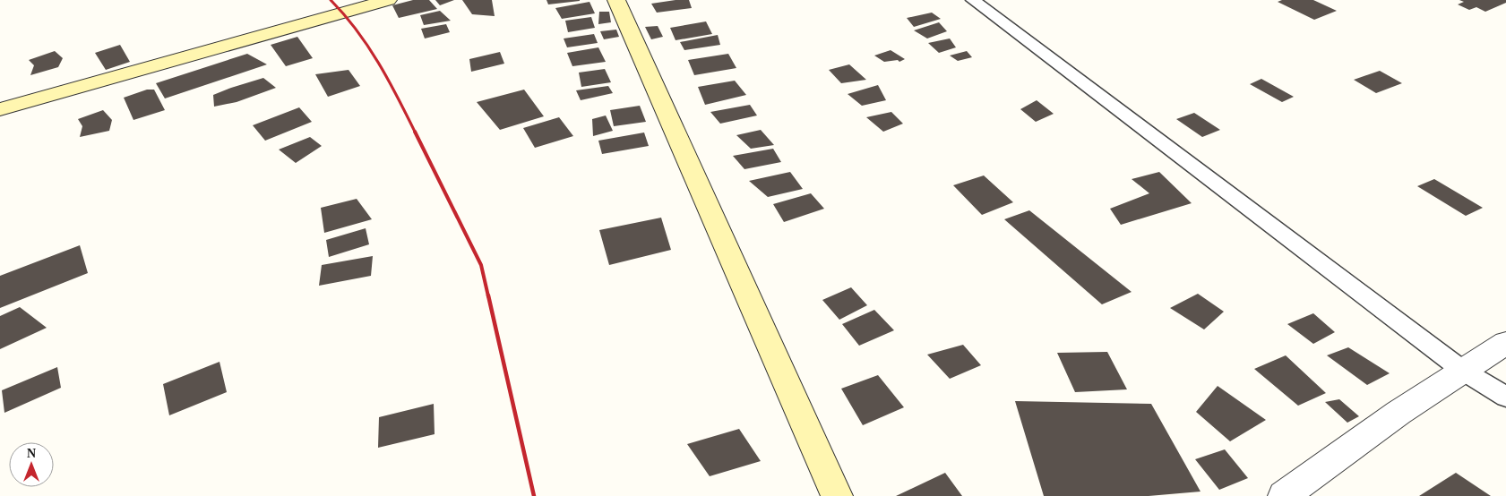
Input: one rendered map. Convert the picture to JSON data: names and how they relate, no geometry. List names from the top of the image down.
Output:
{
  "north": "top"
}
